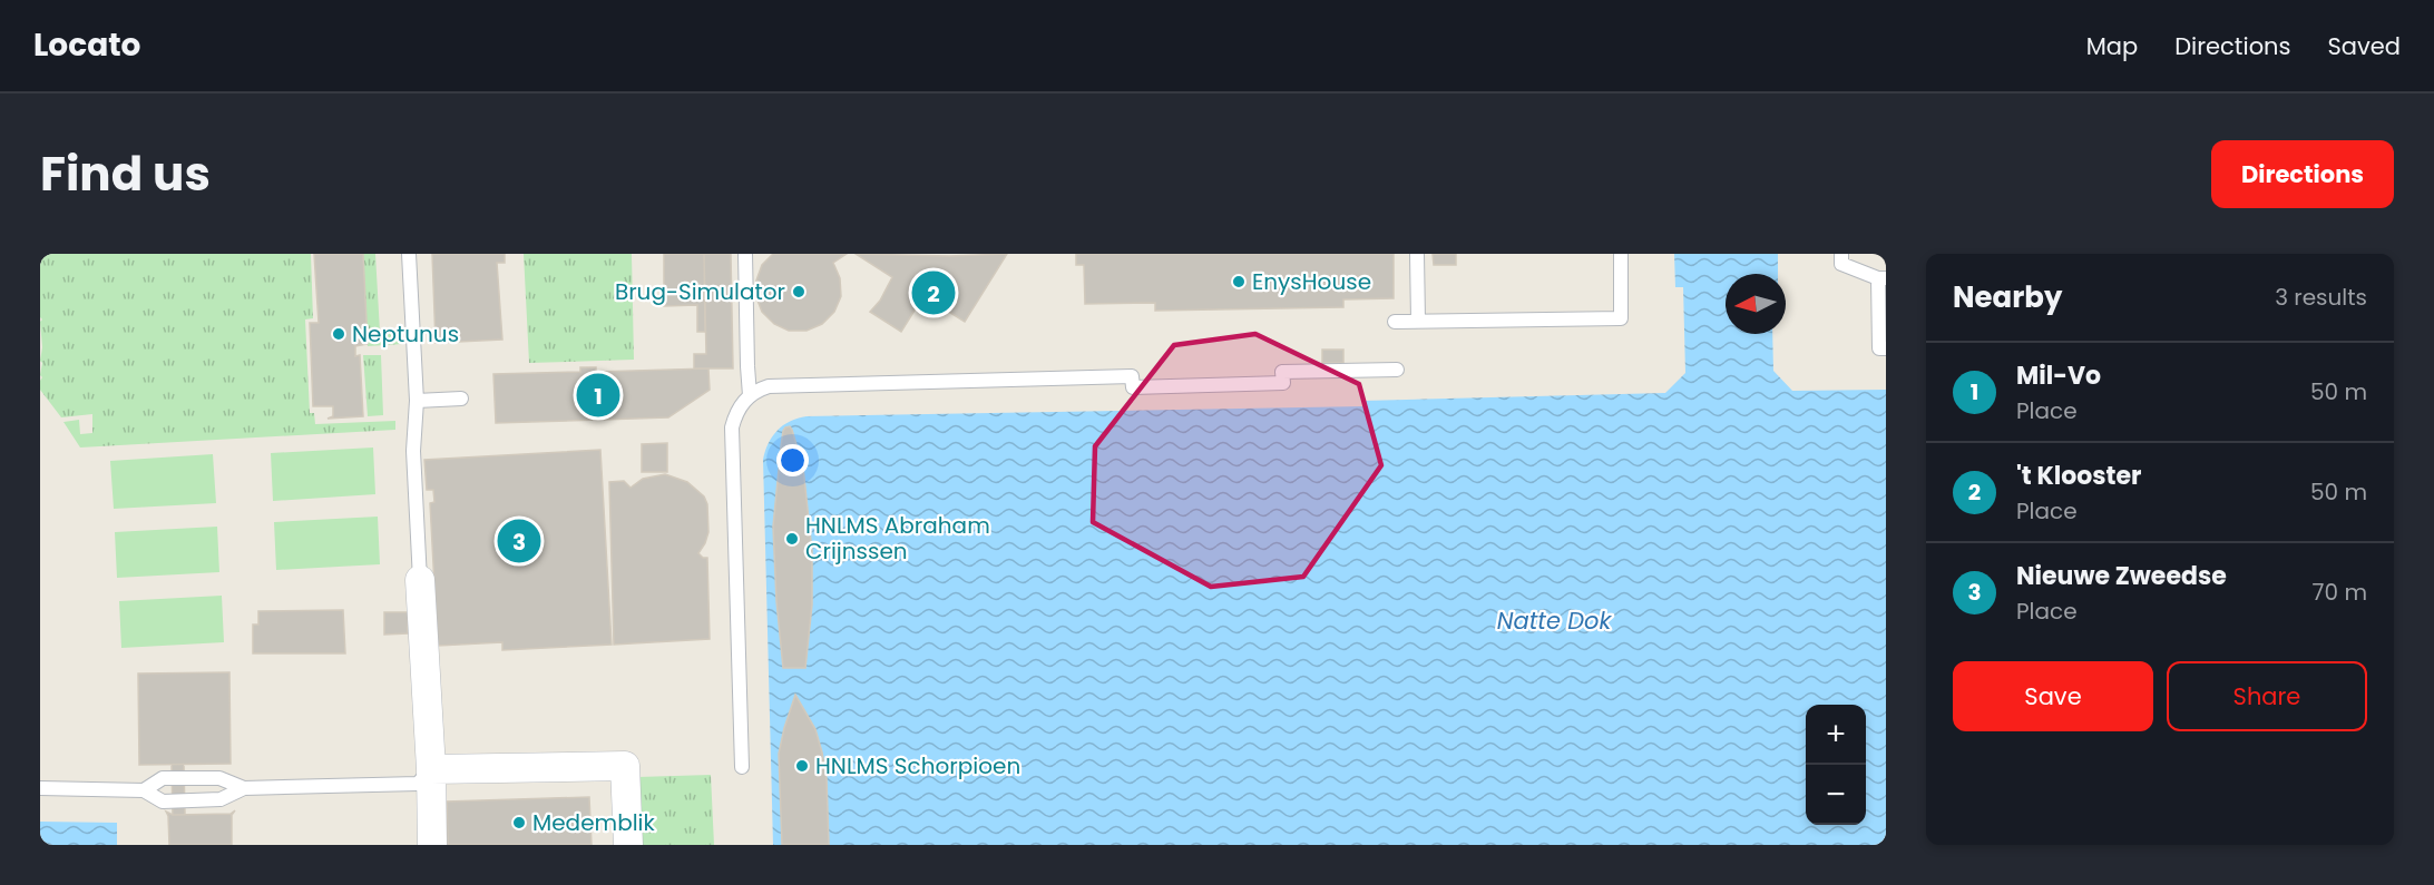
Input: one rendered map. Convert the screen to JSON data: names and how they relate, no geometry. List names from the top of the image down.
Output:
{
  "water": ["Natte Dok"],
  "places": [
    "EnysHouse",
    "Brug-Simulator",
    "Neptunus",
    "HNLMS Abraham Crijnssen",
    "HNLMS Schorpioen",
    "Medemblik"
  ],
  "north": "left",
  "page": {
    "header": "Locato",
    "nav": ["Map", "Directions", "Saved"],
    "title": "Find us",
    "buttons": [
      "Directions",
      ["Save", "Share"]
    ],
    "heading": ["Nearby", "3 results"],
    "pins": ["2", "1", "3"],
    "list": [
      {
        "mark": "1",
        "name": "Mil-Vo",
        "note": "Place",
        "value": "50 m"
      },
      {
        "mark": "2",
        "name": "'t Klooster",
        "note": "Place",
        "value": "50 m"
      },
      {
        "mark": "3",
        "name": "Nieuwe Zweedse",
        "note": "Place",
        "value": "70 m"
      }
    ],
    "map_buttons": ["+", "−"]
  }
}
